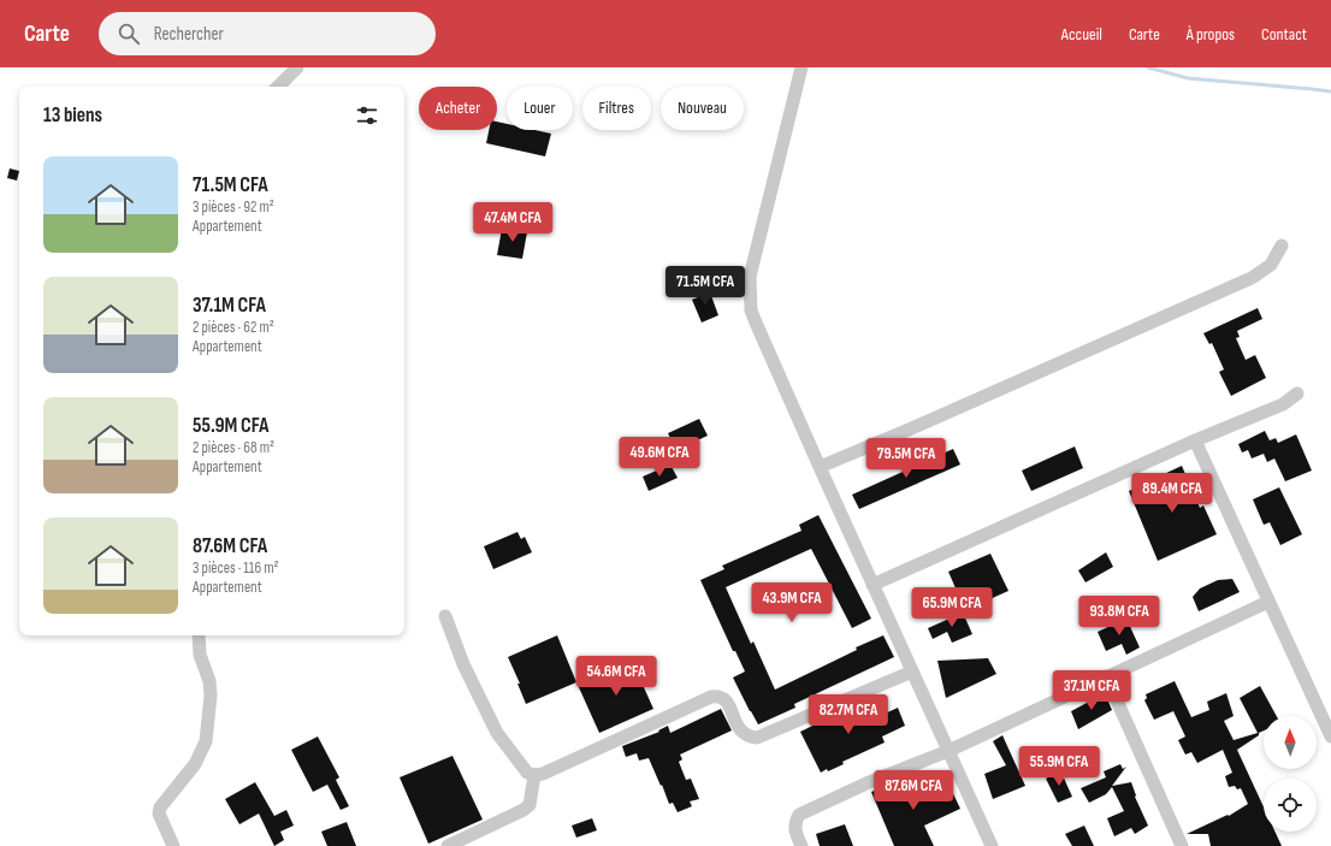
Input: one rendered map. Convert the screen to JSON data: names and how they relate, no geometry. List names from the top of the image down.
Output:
{
  "north": "top",
  "page": {
    "header": "Carte",
    "search": "Rechercher",
    "nav": [
      "Accueil",
      "Carte",
      "À propos",
      "Contact"
    ],
    "chip": [
      "Acheter",
      "Louer",
      "Filtres",
      "Nouveau"
    ],
    "heading": "13 biens",
    "list": [
      {
        "name": "71.5M CFA",
        "note": "3 pièces · 92 m² · Appartement"
      },
      {
        "name": "37.1M CFA",
        "note": "2 pièces · 62 m² · Appartement"
      },
      {
        "name": "55.9M CFA",
        "note": "2 pièces · 68 m² · Appartement"
      },
      {
        "name": "87.6M CFA",
        "note": "3 pièces · 116 m² · Appartement"
      }
    ],
    "price": [
      "47.4M CFA",
      "71.5M CFA",
      "49.6M CFA",
      "79.5M CFA",
      "89.4M CFA",
      "43.9M CFA",
      "65.9M CFA",
      "93.8M CFA",
      "54.6M CFA",
      "37.1M CFA",
      "82.7M CFA",
      "55.9M CFA",
      "87.6M CFA"
    ]
  }
}
